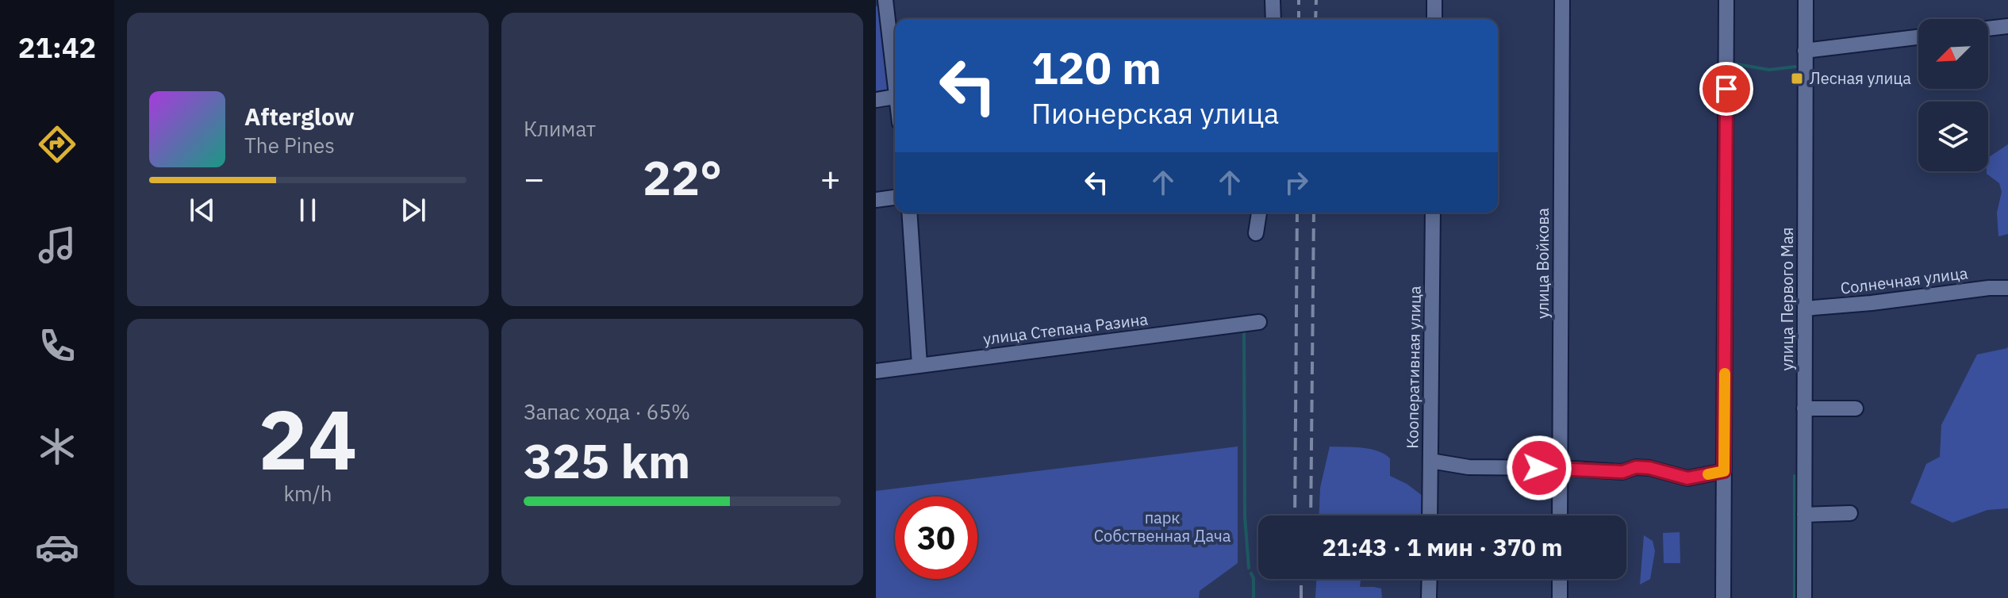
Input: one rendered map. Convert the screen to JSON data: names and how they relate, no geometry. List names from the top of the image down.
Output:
{
  "streets": {
    "street": [
      "улица Войкова",
      "Солнечная улица",
      "улица Первого Мая",
      "улица Степана Разина",
      "Кооперативная улица"
    ]
  },
  "crossings": [
    ["Солнечная улица", "улица Первого Мая"]
  ],
  "parks": ["парк Собственная Дача"],
  "places": {
    "transit": ["Лесная улица"]
  },
  "north": "bottom left",
  "page": {
    "tabs": "21:42",
    "tile": [
      "Климат",
      ["24", "km/h"],
      ["Запас хода · 65%", "325 km"]
    ],
    "turn": ["120 m", "Пионерская улица"],
    "song": ["Afterglow", "The Pines"],
    "heat": ["−", "22°", "+"],
    "limit": "30",
    "trip": "21:43 · 1 мин · 370 m"
  }
}
